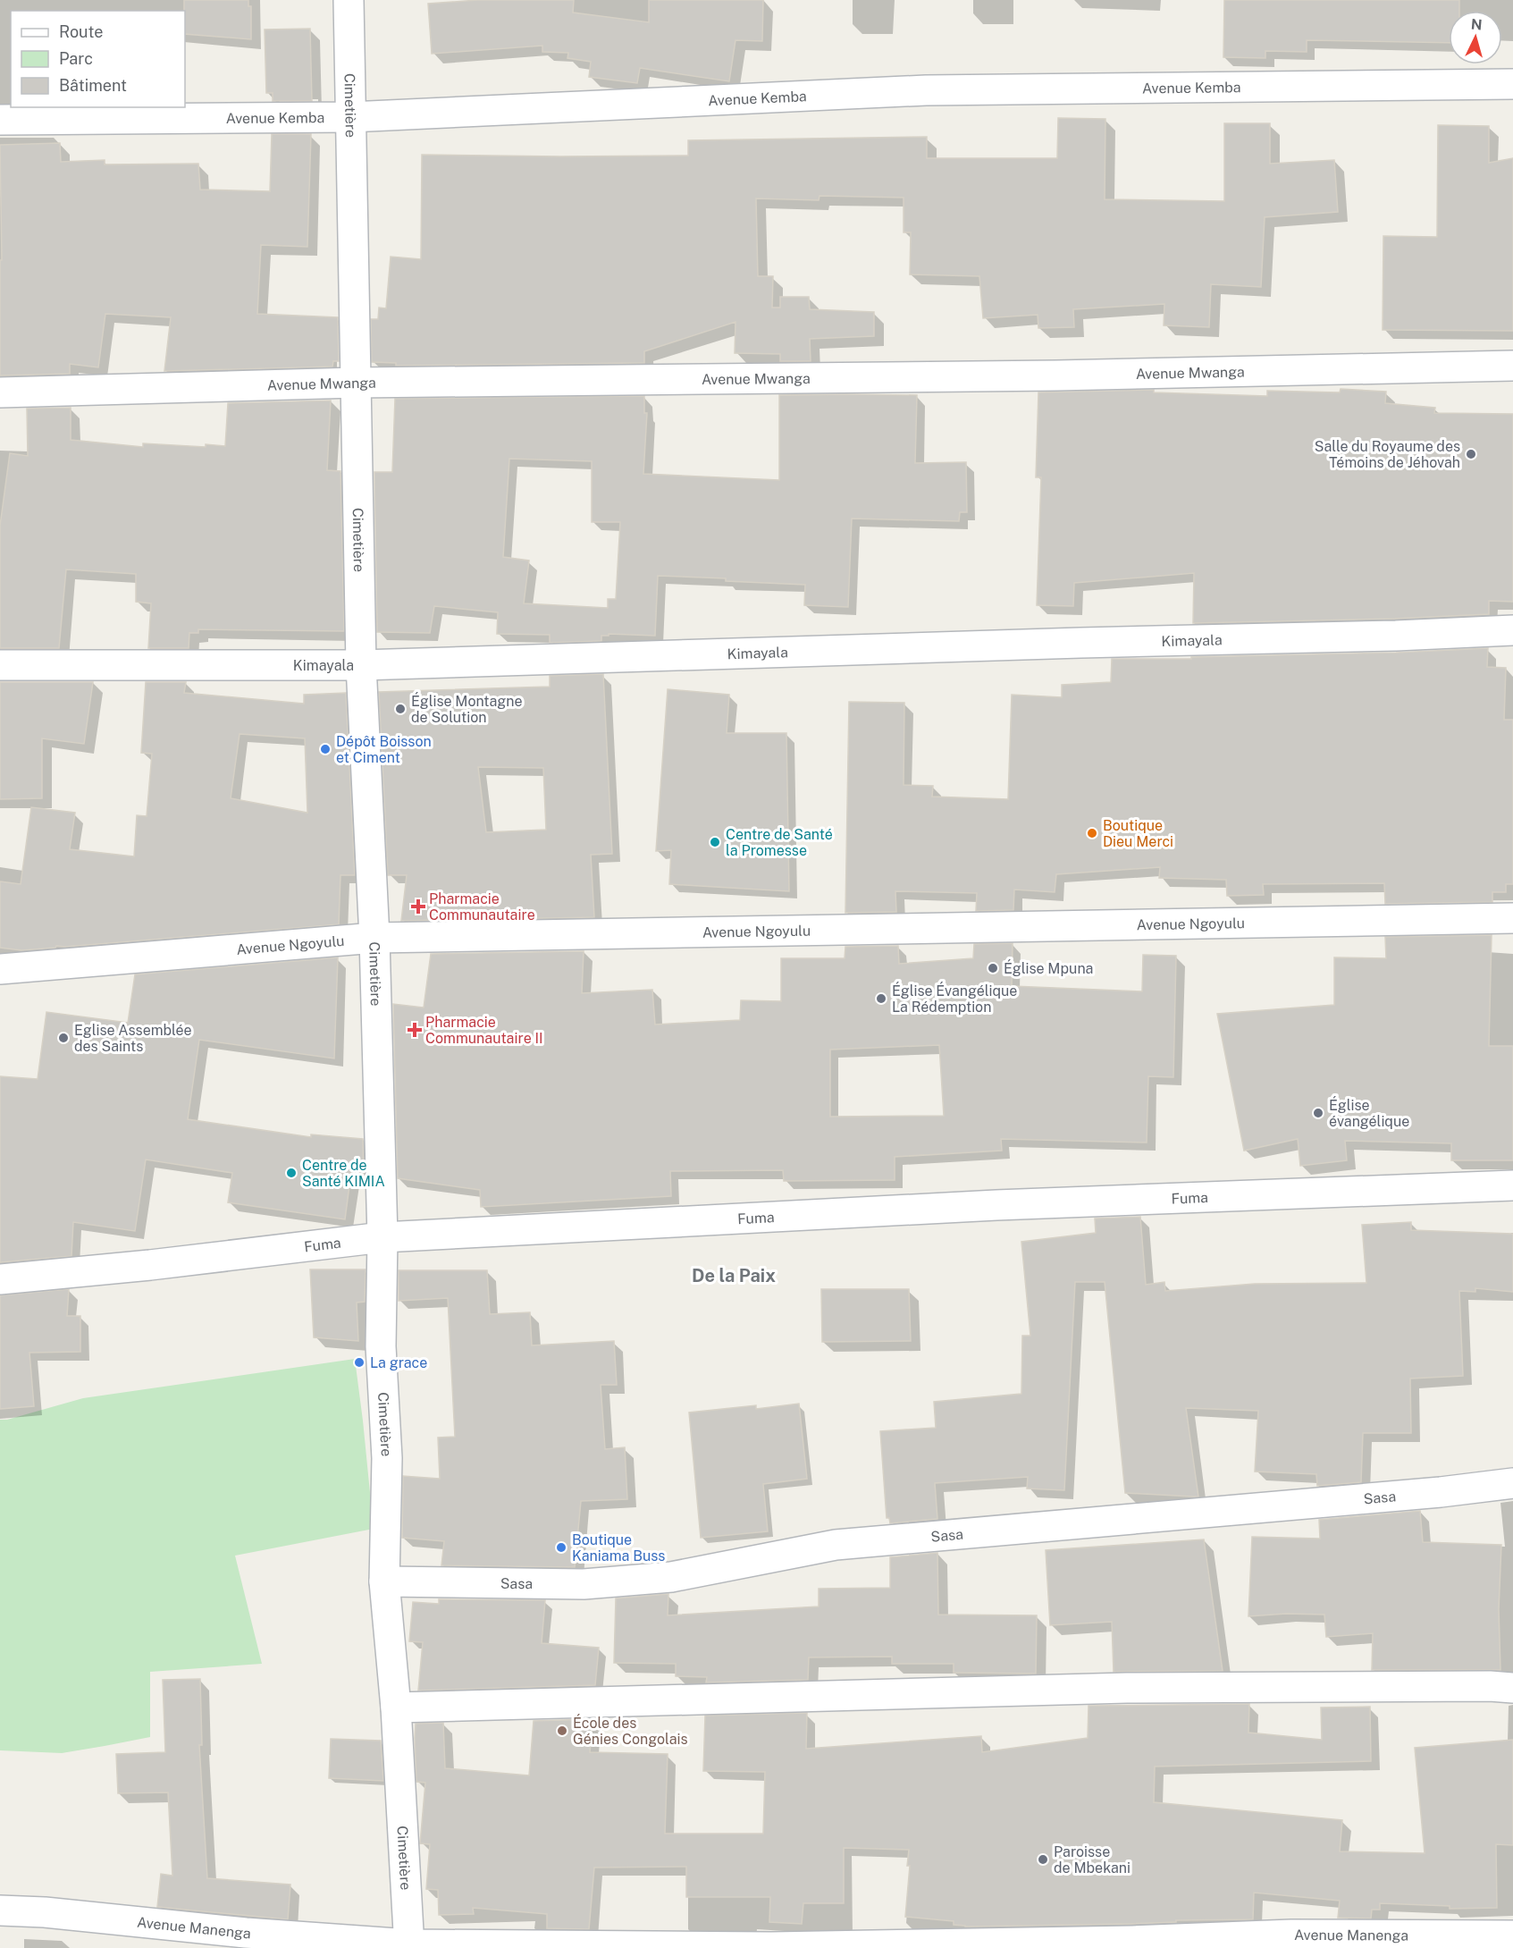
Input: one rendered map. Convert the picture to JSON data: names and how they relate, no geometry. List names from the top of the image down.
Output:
{
  "streets": {
    "street": [
      "Avenue Kemba",
      "Cimetière",
      "Avenue Mwanga",
      "Kimayala",
      "Avenue Ngoyulu",
      "Fuma",
      "Sasa",
      "Avenue Manenga"
    ]
  },
  "crossings": [
    ["Avenue Kemba", "Cimetière"],
    ["Cimetière", "Avenue Mwanga"],
    ["Cimetière", "Kimayala"],
    ["Cimetière", "Avenue Ngoyulu"],
    ["Cimetière", "Fuma"],
    ["Cimetière", "Sasa"],
    ["Cimetière", "Avenue Manenga"]
  ],
  "districts": ["De la Paix"],
  "places": {
    "other": [
      "Salle du Royaume des Témoins de Jéhovah",
      "Église Montagne de Solution",
      "Dépôt Boisson et Ciment",
      "Boutique Dieu Merci",
      "Centre de Santé la Promesse",
      "Église Mpuna",
      "Église Évangélique La Rédemption",
      "Eglise Assemblée des Saints",
      "Église évangélique",
      "Centre de Santé KIMIA",
      "La grace",
      "Boutique Kaniama Buss",
      "École des Génies Congolais",
      "Paroisse de Mbekani"
    ],
    "health": ["Pharmacie Communautaire", "Pharmacie Communautaire II"]
  },
  "legend": ["Route", "Parc", "Bâtiment"],
  "north": "top"
}
